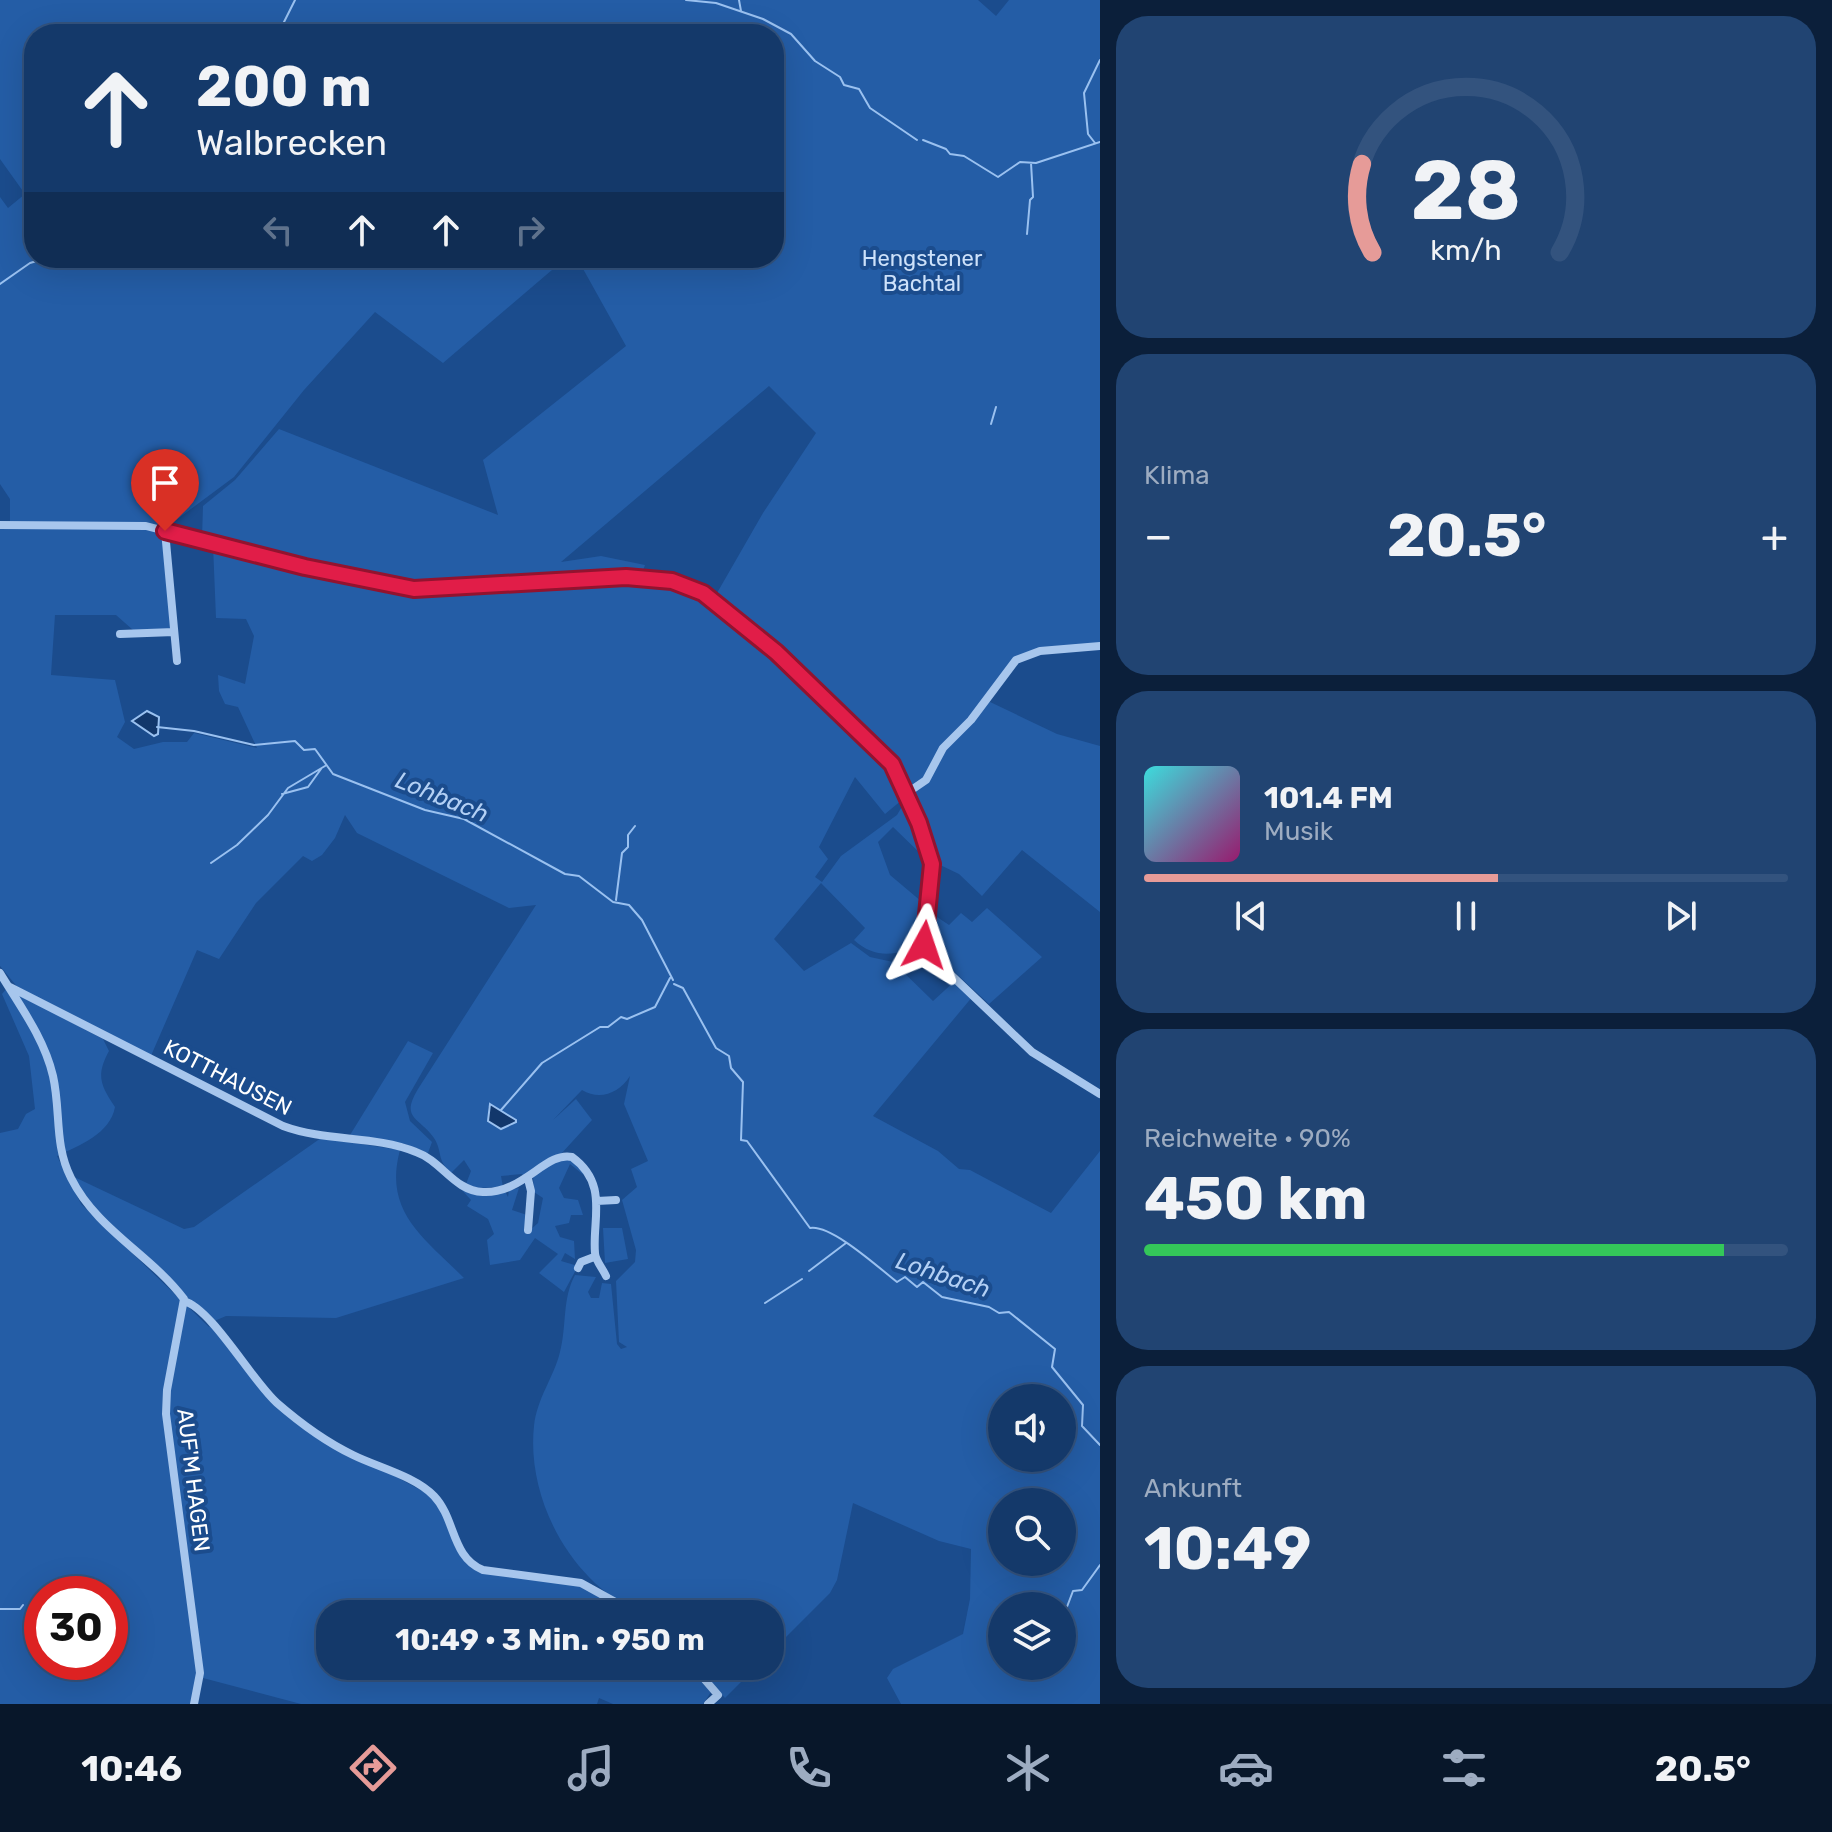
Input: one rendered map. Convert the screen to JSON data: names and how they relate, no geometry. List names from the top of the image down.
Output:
{
  "streets": {
    "street": ["KOTTHAUSEN", "AUF'M HAGEN"]
  },
  "water": ["Lohbach"],
  "parks": ["Hengstener Bachtal"],
  "page": {
    "turn": ["200 m", "Walbrecken"],
    "tile": [
      "Klima",
      ["Reichweite · 90%", "450 km"],
      ["Ankunft", "10:49"]
    ],
    "heat": ["−", "20.5°", "+"],
    "song": ["101.4 FM", "Musik"],
    "limit": "30",
    "trip": "10:49 · 3 Min. · 950 m",
    "tabs": ["10:46", "20.5°"],
    "gauge": ["28", "km/h"]
  }
}
